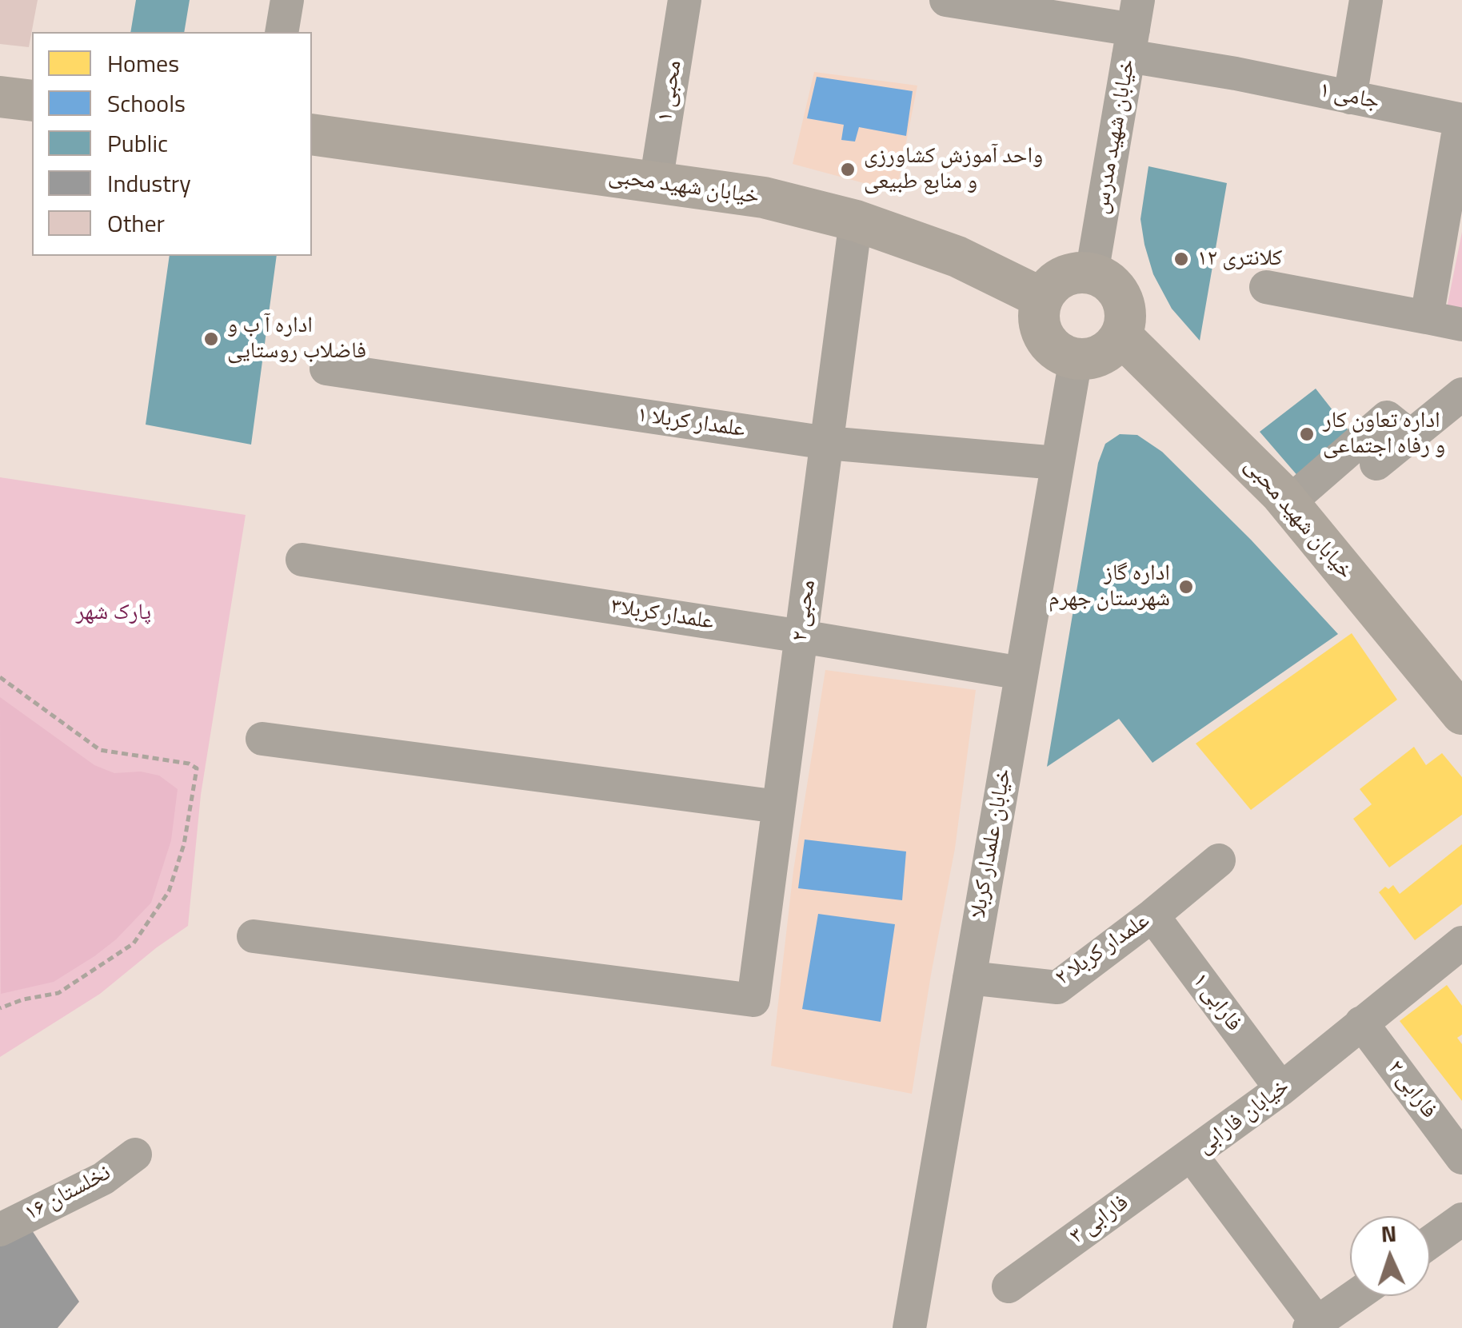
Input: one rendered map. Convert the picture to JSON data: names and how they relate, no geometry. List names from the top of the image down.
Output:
{
  "streets": {
    "main road": ["خیابان شهید محبی"],
    "street": [
      "محبی ۱",
      "جامی ۱",
      "خیابان شهید مدرس",
      "علمدار کربلا ۱",
      "محبی ۲",
      "علمدار کربلا۳",
      "خیابان علمدار کربلا",
      "علمدار کربلا ۲",
      "فارابی ۱",
      "فارابی ۲",
      "خیابان فارابی",
      "نخلستان ۱۶",
      "فارابی ۳"
    ]
  },
  "crossings": [
    ["محبی ۱", "خیابان شهید محبی"],
    ["جامی ۱", "خیابان شهید مدرس"],
    ["خیابان شهید مدرس", "خیابان شهید محبی"],
    ["خیابان شهید مدرس", "خیابان علمدار کربلا"],
    ["خیابان شهید محبی", "محبی ۲"],
    ["خیابان شهید محبی", "خیابان علمدار کربلا"],
    ["علمدار کربلا ۱", "محبی ۲"],
    ["علمدار کربلا ۱", "خیابان علمدار کربلا"],
    ["محبی ۲", "علمدار کربلا۳"],
    ["علمدار کربلا۳", "خیابان علمدار کربلا"],
    ["خیابان علمدار کربلا", "علمدار کربلا ۲"],
    ["علمدار کربلا ۲", "فارابی ۱"],
    ["فارابی ۱", "خیابان فارابی"],
    ["فارابی ۲", "خیابان فارابی"],
    ["خیابان فارابی", "فارابی ۳"]
  ],
  "parks": ["پارک شهر"],
  "places": [
    "واحد آموزش کشاورزی و منابع طبیعی",
    "کلانتری ۱۲",
    "اداره آ ب و فاضلاب روستایی",
    "اداره تعاون کار و رفاه اجتماعی",
    "اداره گاز شهرستان جهرم"
  ],
  "legend": [
    "Homes",
    "Schools",
    "Public",
    "Industry",
    "Other"
  ],
  "north": "top"
}
